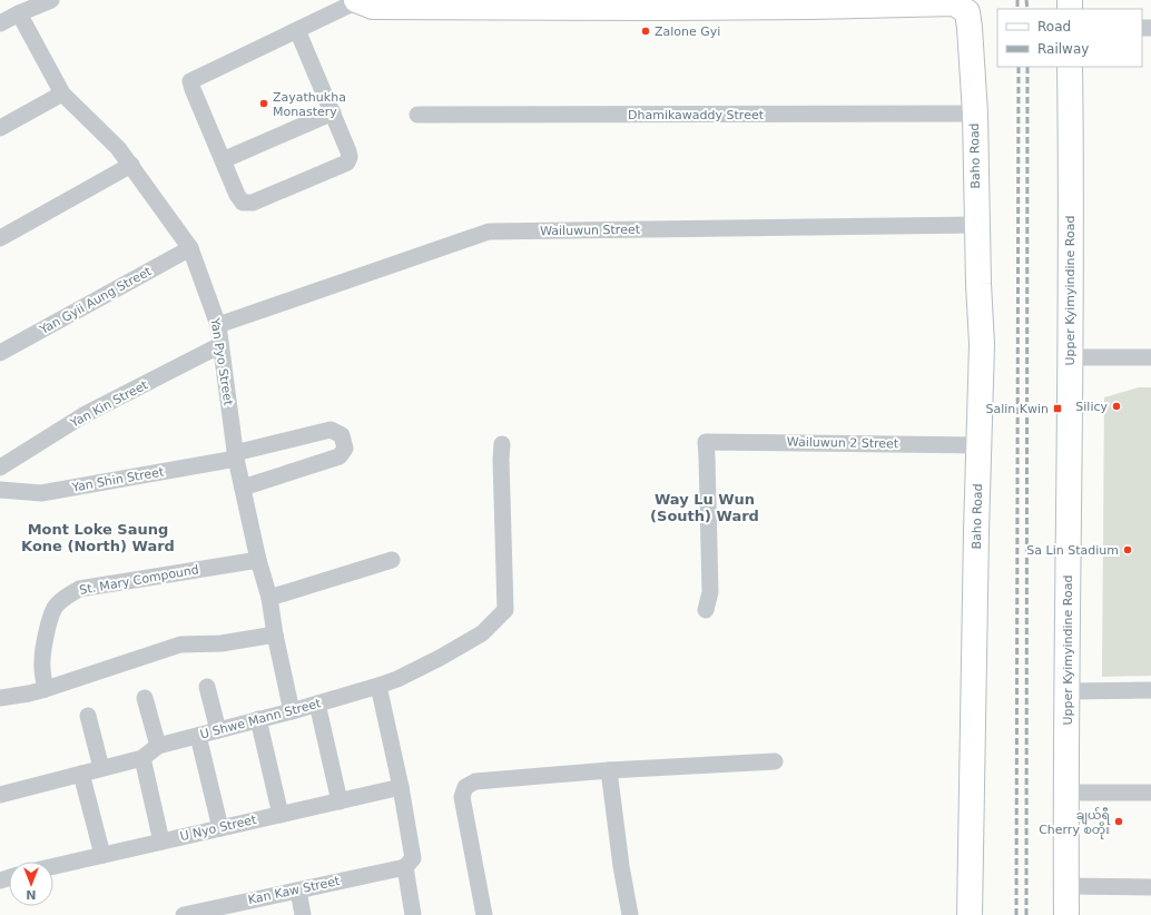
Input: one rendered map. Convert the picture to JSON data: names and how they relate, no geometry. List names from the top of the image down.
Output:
{
  "streets": {
    "main road": ["Baho Road", "Upper Kyimyindine Road"],
    "street": [
      "Dhamikawaddy Street",
      "Wailuwun Street",
      "Yan Gyii Aung Street",
      "Yan Pyo Street",
      "Yan Kin Street",
      "Wailuwun 2 Street",
      "Yan Shin Street",
      "St. Mary Compound",
      "U Shwe Mann Street",
      "U Nyo Street",
      "Kan Kaw Street"
    ]
  },
  "crossings": [
    ["Dhamikawaddy Street", "Baho Road"],
    ["Baho Road", "Wailuwun Street"],
    ["Baho Road", "Wailuwun 2 Street"],
    ["Wailuwun Street", "Yan Pyo Street"],
    ["Yan Gyii Aung Street", "Yan Pyo Street"],
    ["Yan Pyo Street", "Yan Kin Street"],
    ["Yan Pyo Street", "Yan Shin Street"],
    ["Yan Pyo Street", "St. Mary Compound"],
    ["Yan Pyo Street", "U Shwe Mann Street"]
  ],
  "districts": ["Way Lu Wun (South) Ward", "Mont Loke Saung Kone (North) Ward"],
  "places": {
    "other": [
      "Zalone Gyi",
      "Zayathukha Monastery",
      "Silicy",
      "Sa Lin Stadium",
      "ချယ်ရီ Cherry စတိုး"
    ],
    "transit": ["Salin Kwin"]
  },
  "legend": ["Road", "Railway"],
  "north": "bottom"
}
